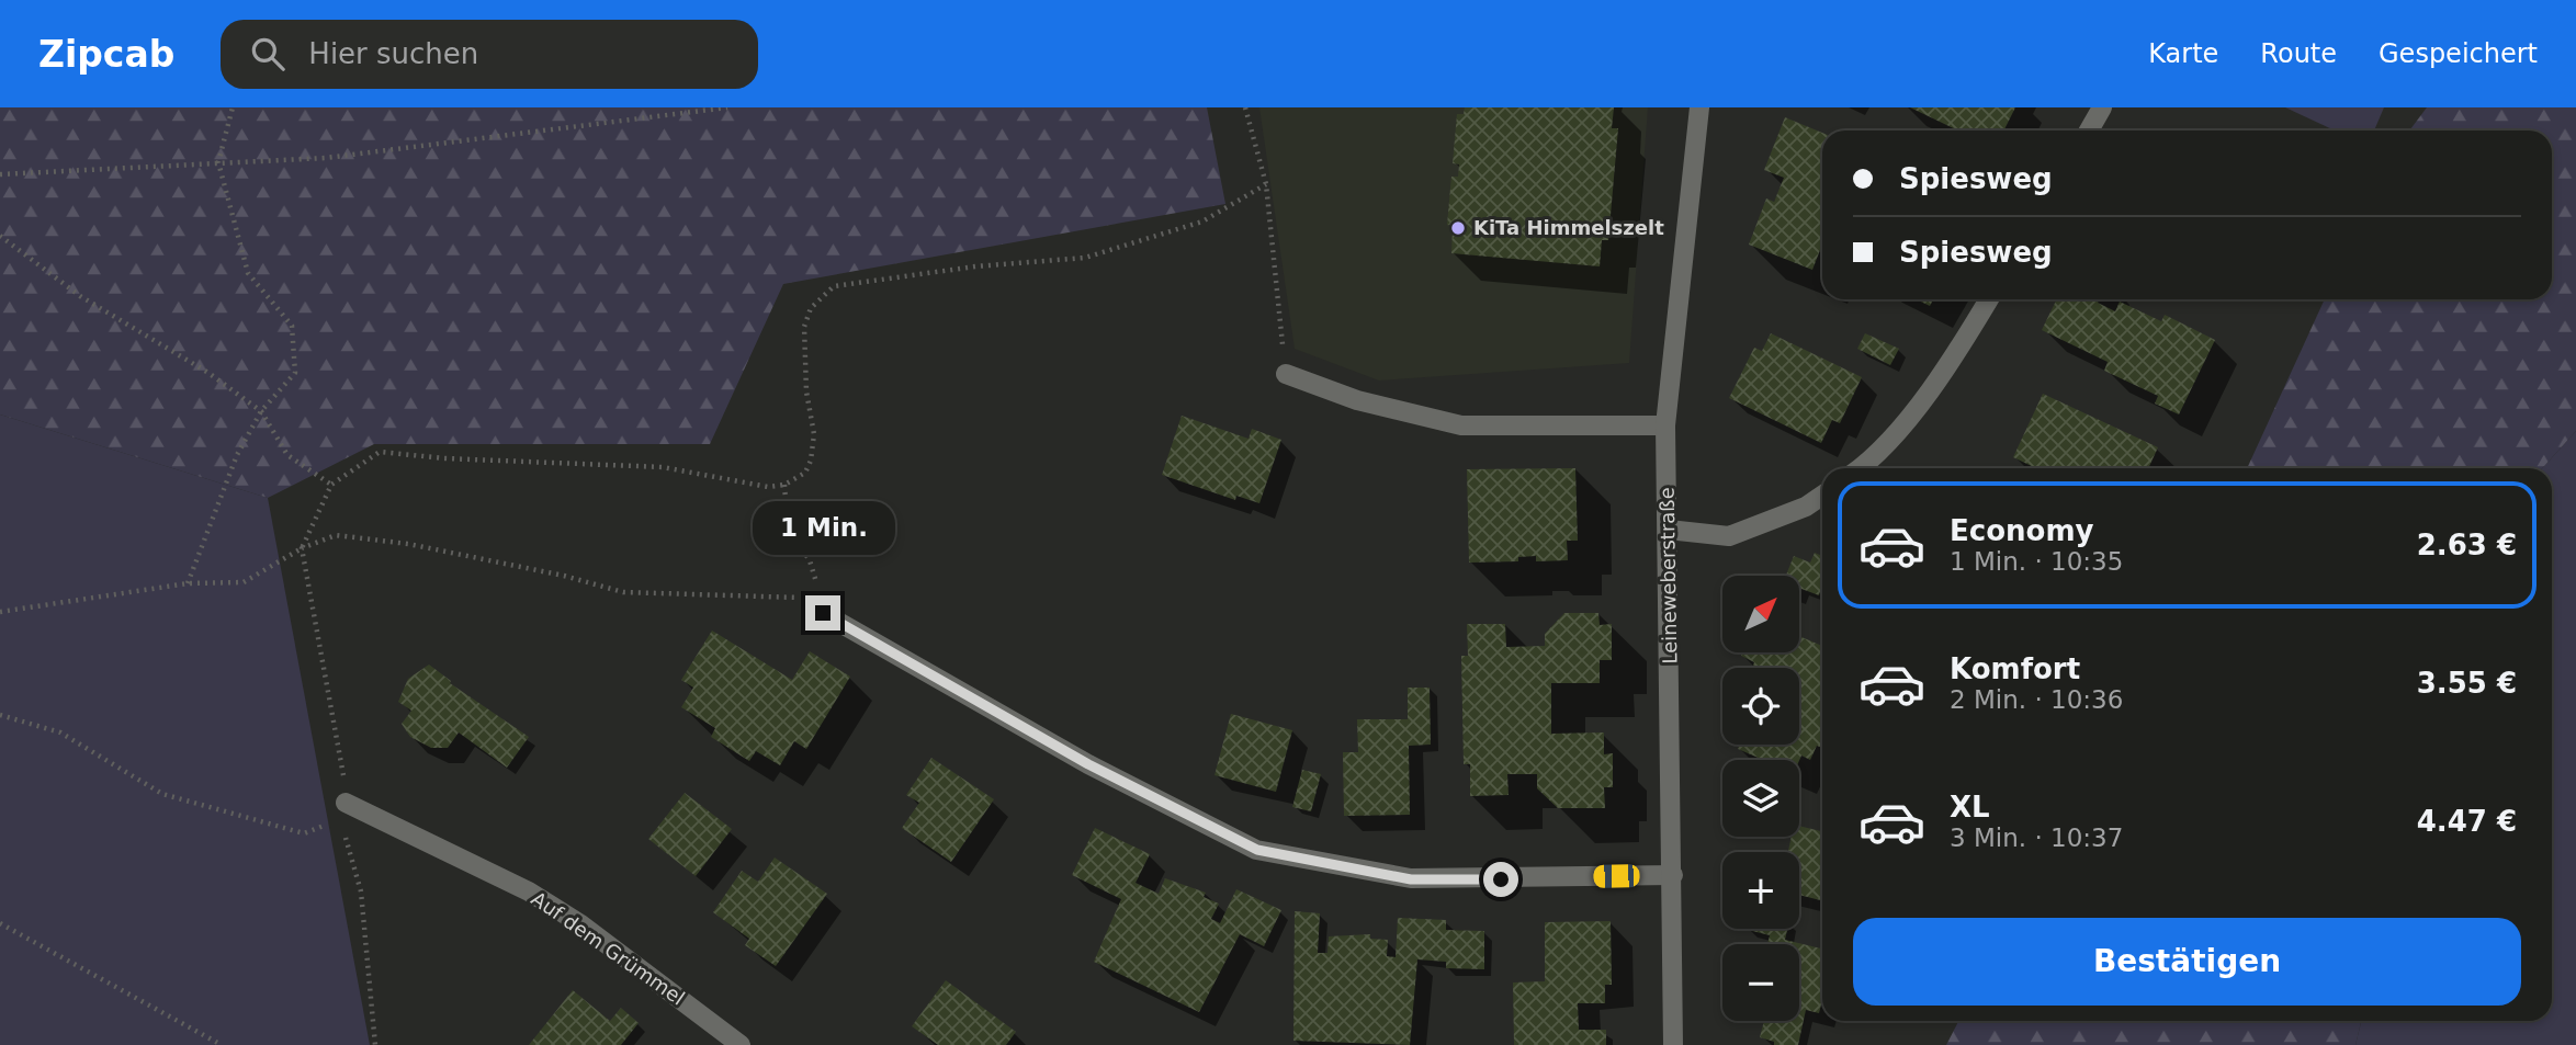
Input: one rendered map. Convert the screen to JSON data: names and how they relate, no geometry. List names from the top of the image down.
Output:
{
  "streets": {
    "street": ["Leineweberstraße", "Auf dem Grümmel"]
  },
  "places": ["KiTa Himmelszelt"],
  "north": "top right",
  "page": {
    "header": "Zipcab",
    "search": "Hier suchen",
    "nav": ["Karte", "Route", "Gespeichert"],
    "banner": ["Spiesweg", "Spiesweg"],
    "list": [
      {
        "name": "Economy",
        "note": "1 Min. · 10:35",
        "value": "2.63 €"
      },
      {
        "name": "Komfort",
        "note": "2 Min. · 10:36",
        "value": "3.55 €"
      },
      {
        "name": "XL",
        "note": "3 Min. · 10:37",
        "value": "4.47 €"
      }
    ],
    "bubble": "1 Min.",
    "map_buttons": ["+", "−"],
    "buttons": "Bestätigen"
  }
}
